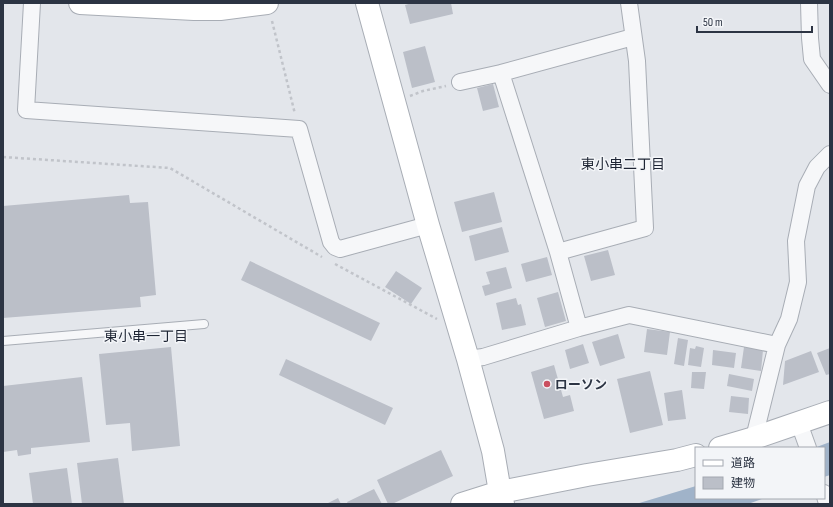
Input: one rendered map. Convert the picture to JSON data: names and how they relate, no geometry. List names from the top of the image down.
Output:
{
  "districts": ["東小串二丁目", "東小串一丁目"],
  "places": ["ローソン"],
  "legend": ["道路", "建物"],
  "scale_bar": "50 m"
}
